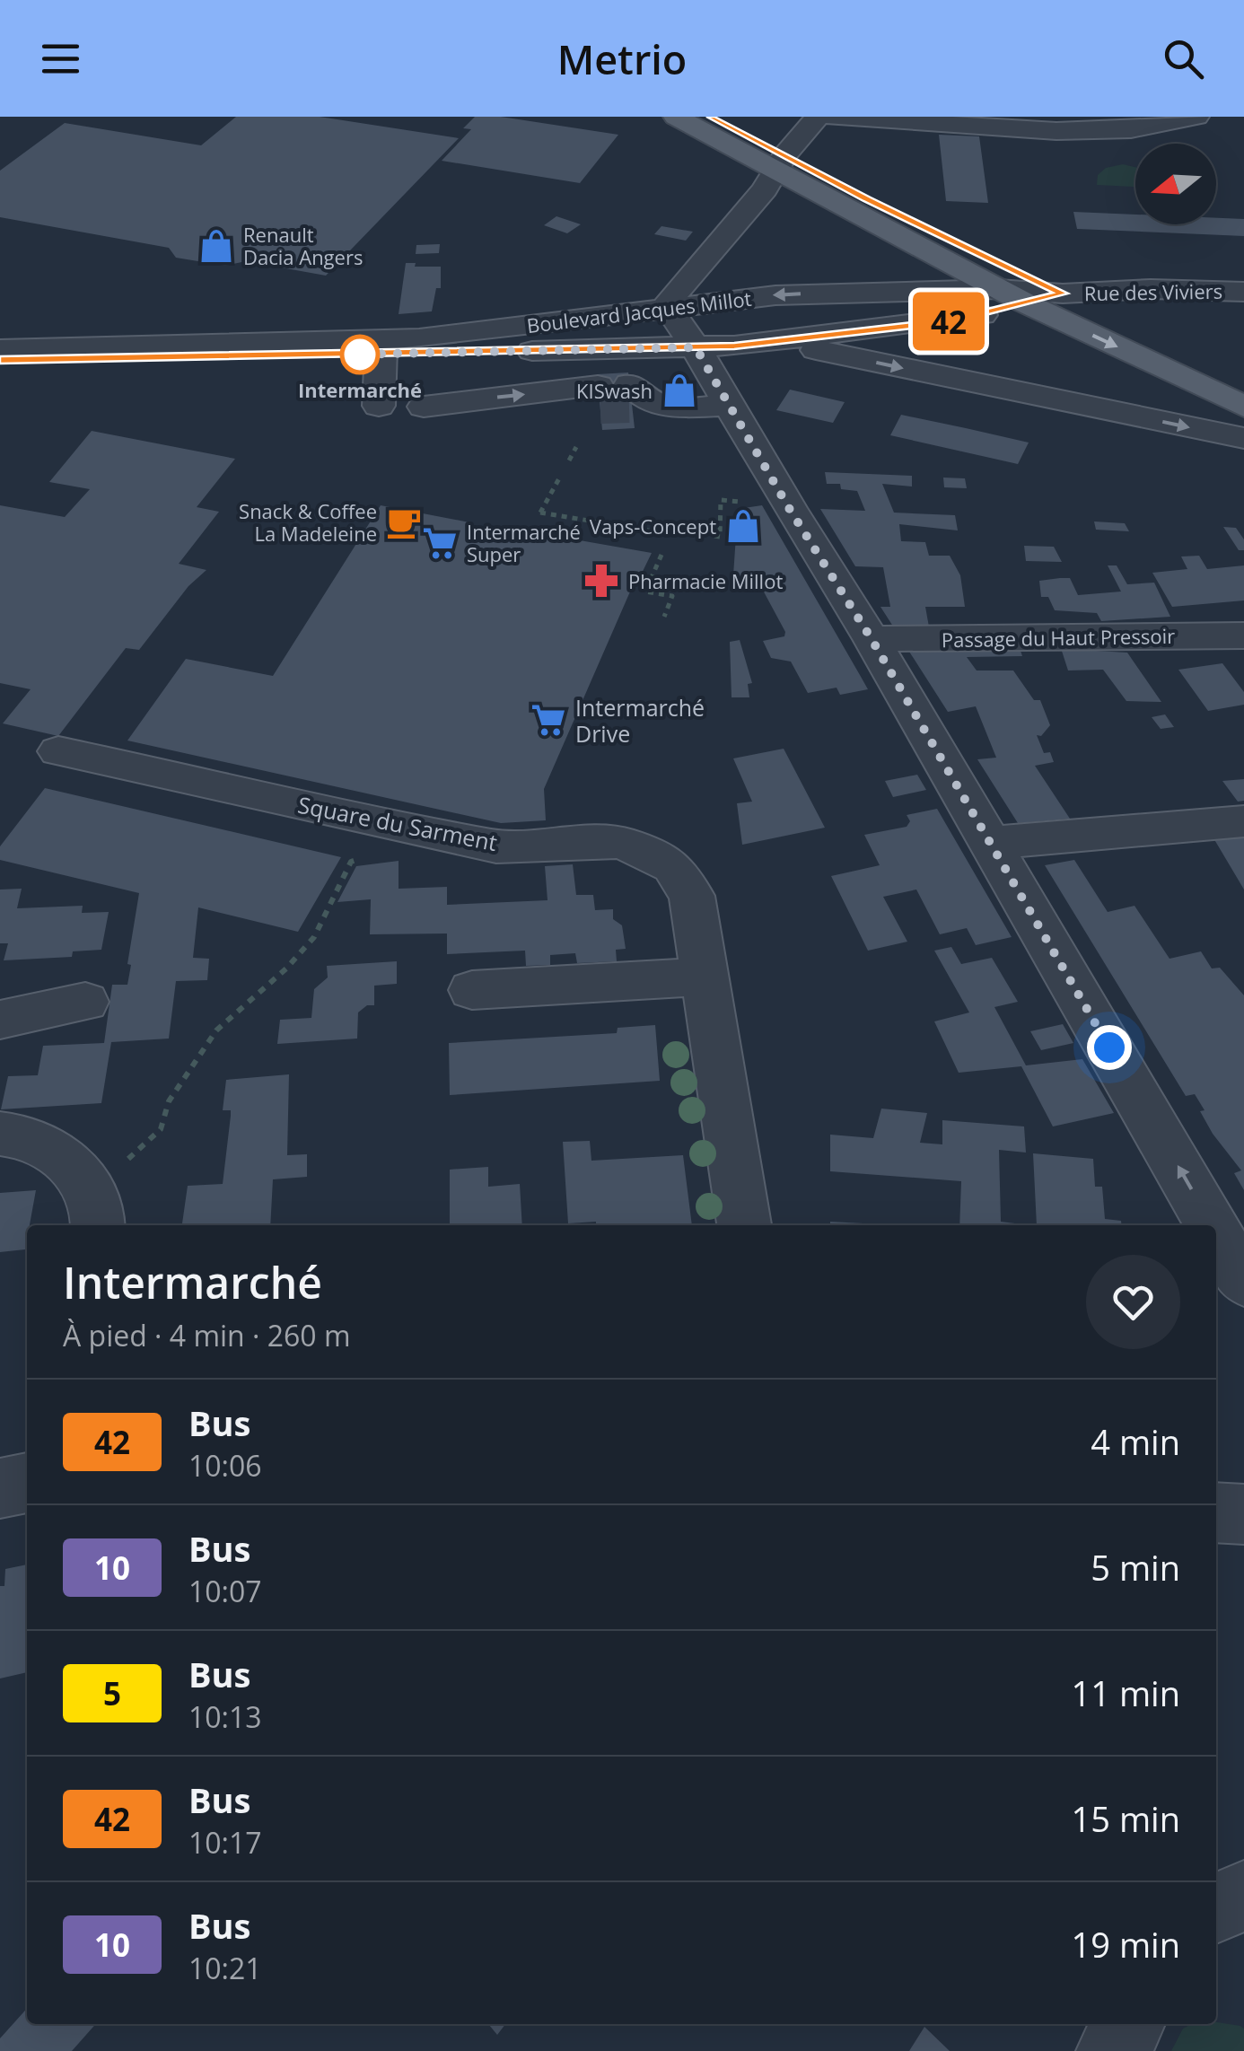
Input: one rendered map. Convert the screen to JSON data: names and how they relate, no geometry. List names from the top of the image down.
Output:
{
  "streets": {
    "main road": ["Boulevard Jacques Millot"],
    "street": ["Rue des Viviers", "Passage du Haut Pressoir", "Square du Sarment"]
  },
  "crossings": [
    ["Rue des Viviers", "Boulevard Jacques Millot"]
  ],
  "places": {
    "shop": ["Renault Dacia Angers", "KISwash", "Vaps-Concept"],
    "other": ["Intermarché"],
    "cafe": ["Snack & Coffee La Madeleine"],
    "supermarket": ["Intermarché Super", "Intermarché Drive"],
    "pharmacy": ["Pharmacie Millot"]
  },
  "lines": ["bus line 42"],
  "north": "left",
  "page": {
    "header": "Metrio",
    "on_map": "42",
    "heading": ["Intermarché", "À pied · 4 min · 260 m"],
    "list": [
      {
        "mark": "42",
        "name": "Bus",
        "note": "10:06",
        "value": "4 min"
      },
      {
        "mark": "10",
        "name": "Bus",
        "note": "10:07",
        "value": "5 min"
      },
      {
        "mark": "5",
        "name": "Bus",
        "note": "10:13",
        "value": "11 min"
      },
      {
        "mark": "42",
        "name": "Bus",
        "note": "10:17",
        "value": "15 min"
      },
      {
        "mark": "10",
        "name": "Bus",
        "note": "10:21",
        "value": "19 min"
      }
    ]
  }
}
